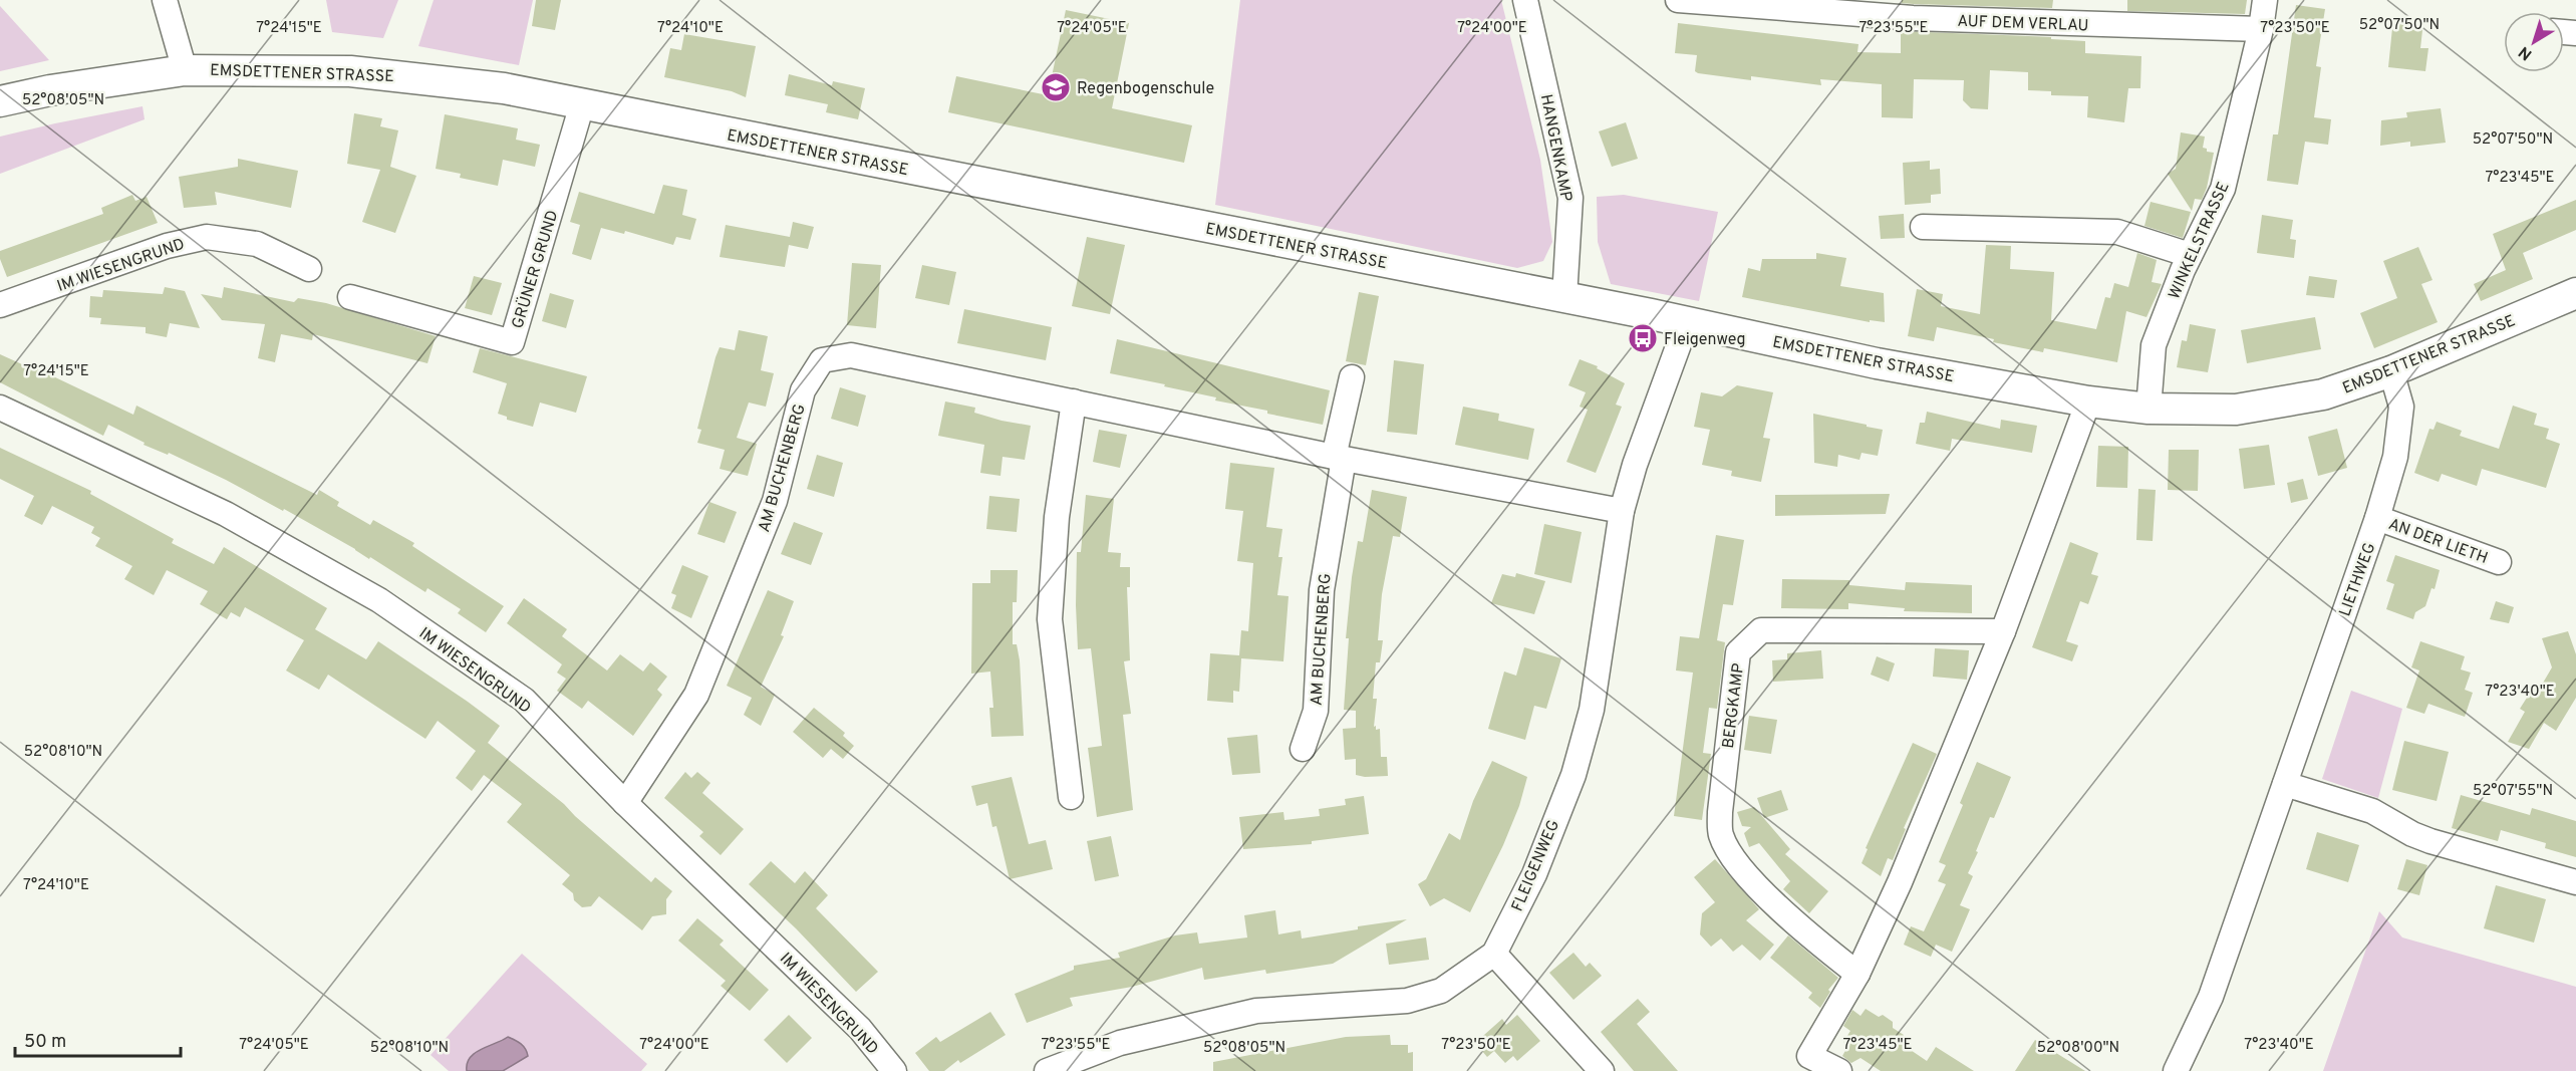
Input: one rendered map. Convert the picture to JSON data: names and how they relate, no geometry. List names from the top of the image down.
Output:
{
  "streets": {
    "main road": ["EMSDETTENER STRASSE"],
    "street": [
      "AUF DEM VERLAU",
      "HANGENKAMP",
      "WINKELSTRASSE",
      "IM WIESENGRUND",
      "GRÜNER GRUND",
      "AM BUCHENBERG",
      "AN DER LIETH",
      "LIETHWEG",
      "BERGKAMP",
      "FLEIGENWEG"
    ]
  },
  "crossings": [
    ["AUF DEM VERLAU", "WINKELSTRASSE"],
    ["EMSDETTENER STRASSE", "HANGENKAMP"],
    ["EMSDETTENER STRASSE", "WINKELSTRASSE"],
    ["EMSDETTENER STRASSE", "GRÜNER GRUND"],
    ["EMSDETTENER STRASSE", "LIETHWEG"],
    ["EMSDETTENER STRASSE", "FLEIGENWEG"],
    ["IM WIESENGRUND", "AM BUCHENBERG"],
    ["AM BUCHENBERG", "FLEIGENWEG"],
    ["AN DER LIETH", "LIETHWEG"]
  ],
  "places": {
    "school or university": ["Regenbogenschule"],
    "bus stop": ["Fleigenweg"]
  },
  "scale_bar": "50 m",
  "north": "bottom left",
  "coordinates": [
    "52°07'50\"N",
    "7°24'05\"E",
    "7°24'00\"E",
    "7°24'15\"E",
    "7°24'10\"E",
    "7°23'55\"E",
    "7°23'50\"E",
    "52°08'05\"N",
    "7°23'45\"E",
    "7°23'40\"E",
    "52°08'10\"N",
    "52°07'55\"N",
    "52°08'00\"N"
  ]
}
